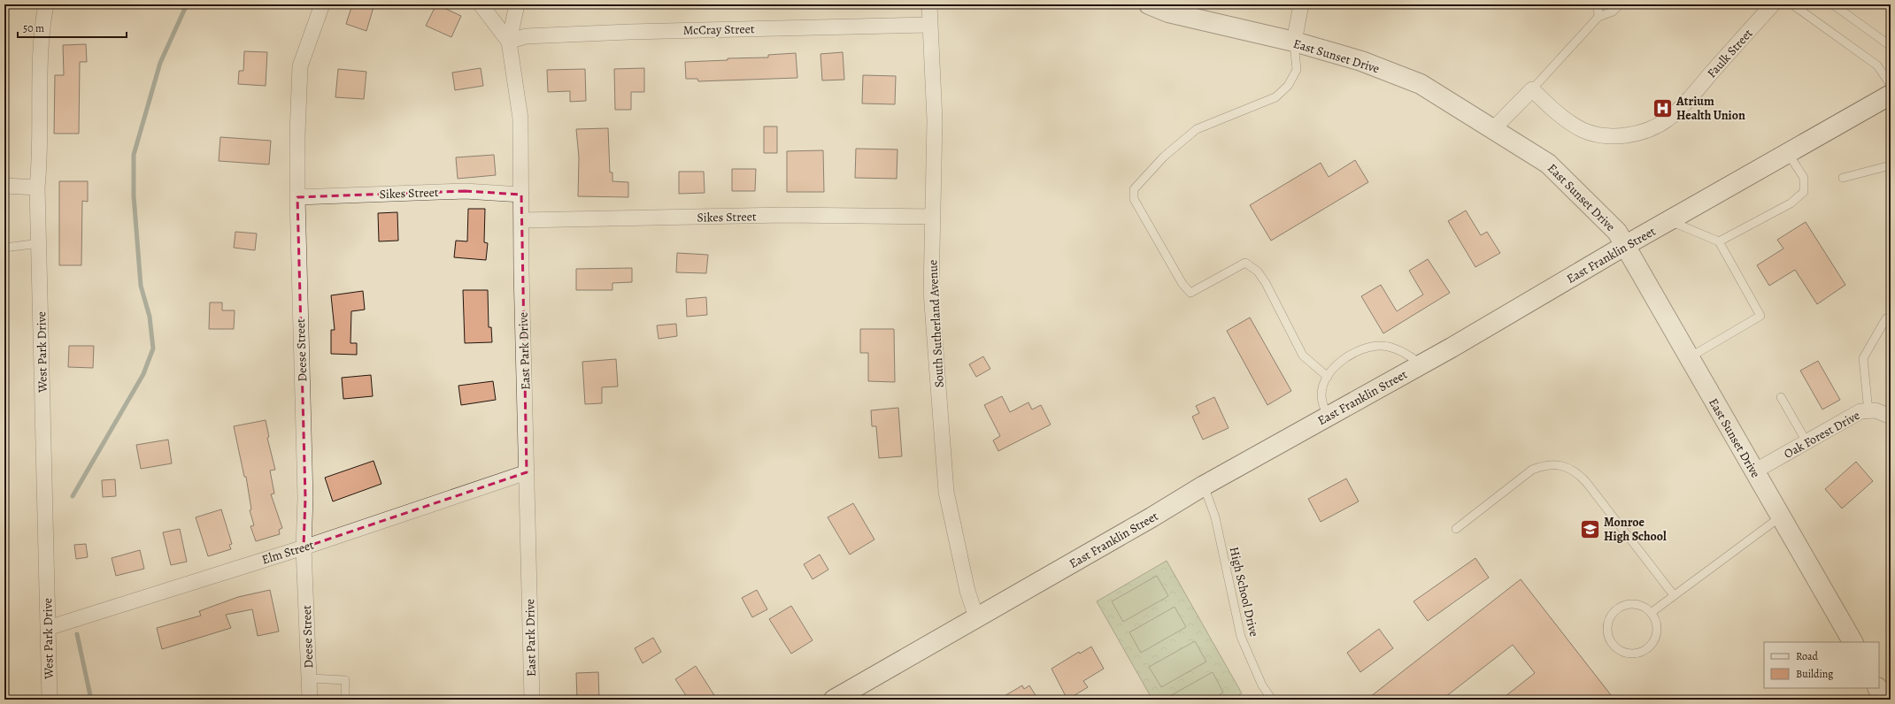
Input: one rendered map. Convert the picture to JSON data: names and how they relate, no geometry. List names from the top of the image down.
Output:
{
  "streets": {
    "main road": ["East Sunset Drive", "East Franklin Street"],
    "street": [
      "McCray Street",
      "Faulk Street",
      "Sikes Street",
      "South Sutherland Avenue",
      "Deese Street",
      "East Park Drive",
      "West Park Drive",
      "Oak Forest Drive",
      "Elm Street"
    ],
    "lane": ["High School Drive"]
  },
  "crossings": [
    ["McCray Street", "South Sutherland Avenue"],
    ["McCray Street", "East Park Drive"],
    ["East Sunset Drive", "East Franklin Street"],
    ["East Sunset Drive", "Oak Forest Drive"],
    ["Sikes Street", "South Sutherland Avenue"],
    ["Sikes Street", "Deese Street"],
    ["Sikes Street", "East Park Drive"],
    ["East Franklin Street", "South Sutherland Avenue"],
    ["East Franklin Street", "High School Drive"],
    ["Deese Street", "Elm Street"],
    ["East Park Drive", "Elm Street"],
    ["West Park Drive", "Elm Street"]
  ],
  "places": {
    "hospital": ["Atrium Health Union"],
    "school or university": ["Monroe High School"]
  },
  "legend": ["Road", "Building"],
  "scale_bar": "50 m"
}
